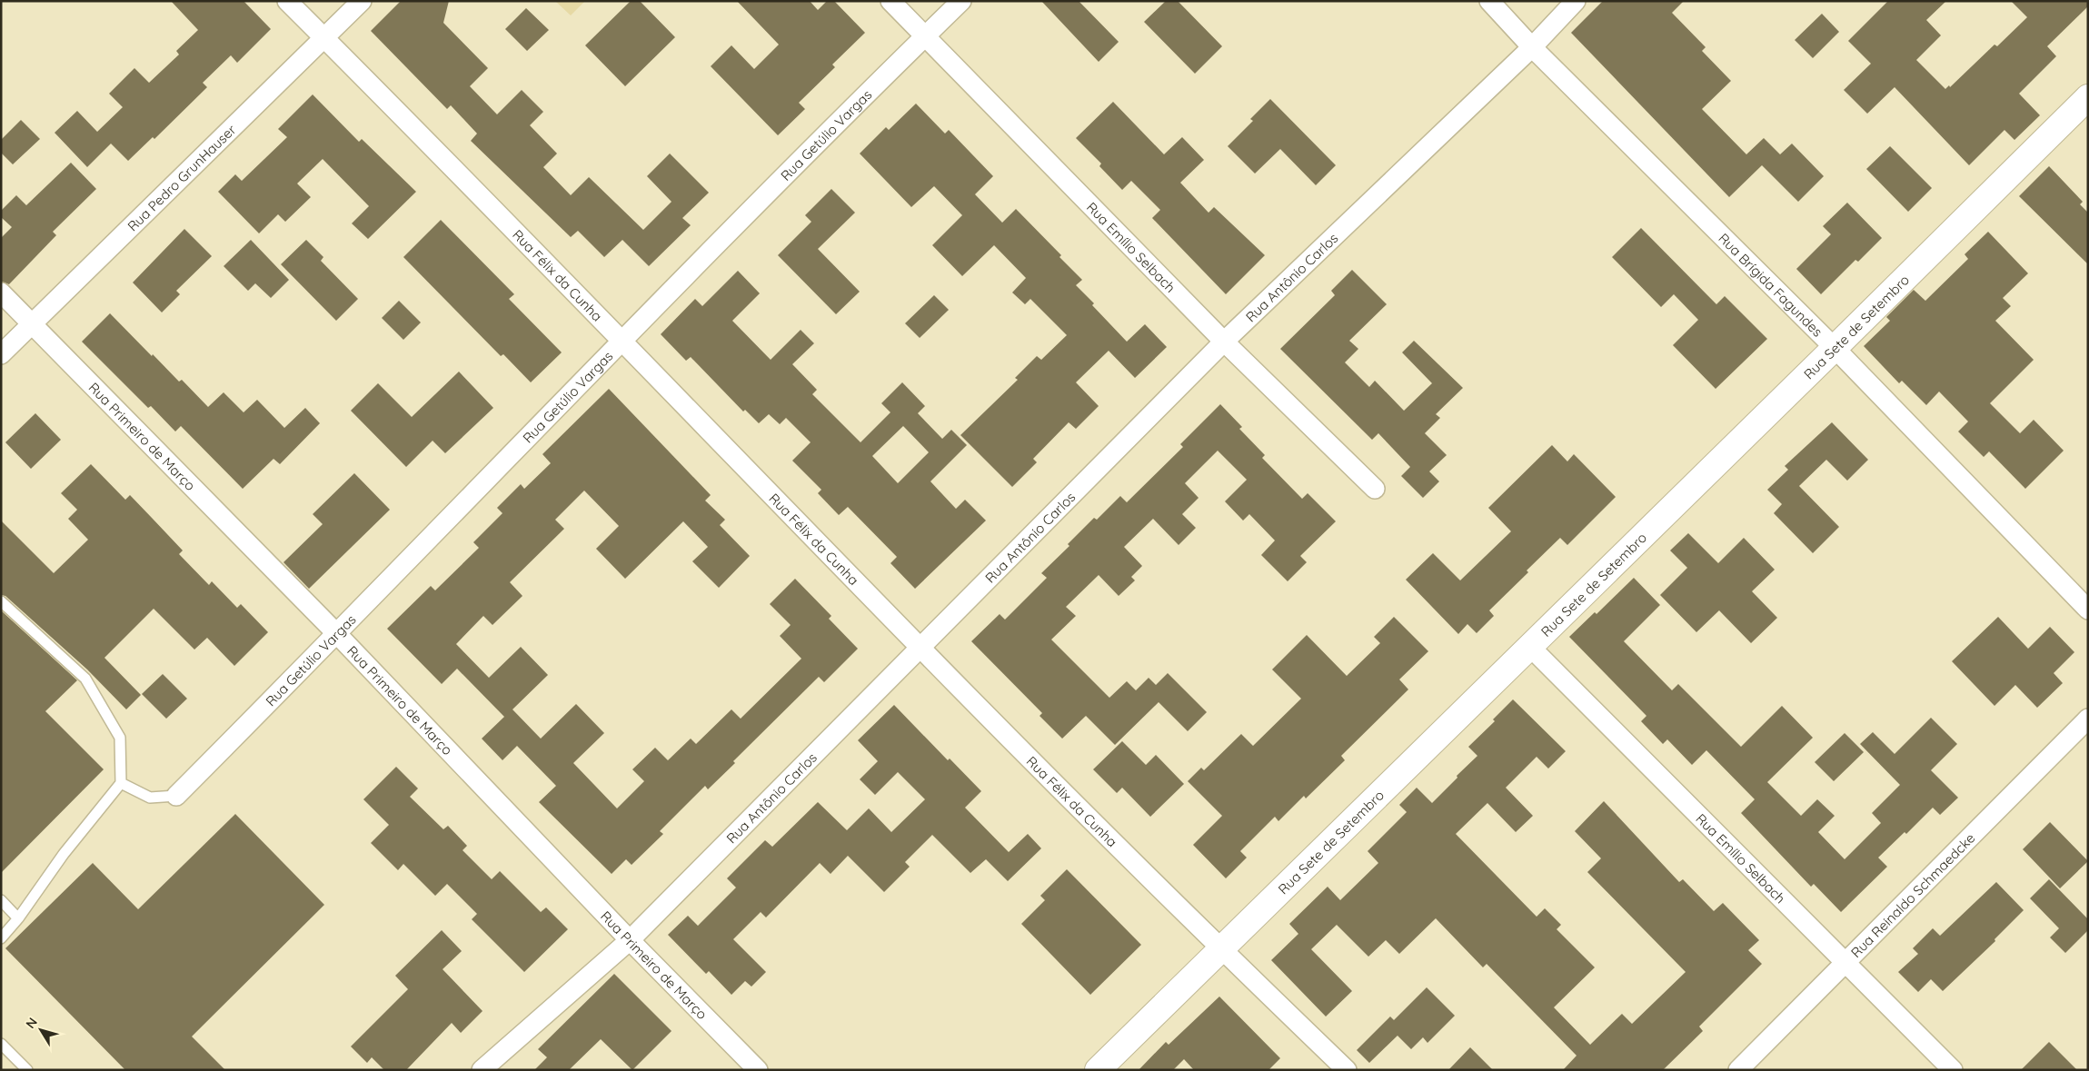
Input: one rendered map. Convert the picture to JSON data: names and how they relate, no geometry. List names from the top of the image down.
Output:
{
  "streets": {
    "main road": ["Rua Sete de Setembro"],
    "street": [
      "Rua Getúlio Vargas",
      "Rua Pedro GrunHauser",
      "Rua Emílio Selbach",
      "Rua Félix da Cunha",
      "Rua Antônio Carlos",
      "Rua Brígida Fagundes",
      "Rua Primeiro de Março",
      "Rua Reinaldo Schmaedcke"
    ]
  },
  "crossings": [
    ["Rua Getúlio Vargas", "Rua Emílio Selbach"],
    ["Rua Getúlio Vargas", "Rua Félix da Cunha"],
    ["Rua Getúlio Vargas", "Rua Primeiro de Março"],
    ["Rua Pedro GrunHauser", "Rua Félix da Cunha"],
    ["Rua Pedro GrunHauser", "Rua Primeiro de Março"],
    ["Rua Emílio Selbach", "Rua Antônio Carlos"],
    ["Rua Emílio Selbach", "Rua Sete de Setembro"],
    ["Rua Emílio Selbach", "Rua Reinaldo Schmaedcke"],
    ["Rua Félix da Cunha", "Rua Antônio Carlos"],
    ["Rua Félix da Cunha", "Rua Sete de Setembro"],
    ["Rua Antônio Carlos", "Rua Brígida Fagundes"],
    ["Rua Antônio Carlos", "Rua Primeiro de Março"],
    ["Rua Brígida Fagundes", "Rua Sete de Setembro"]
  ],
  "north": "top left"
}
